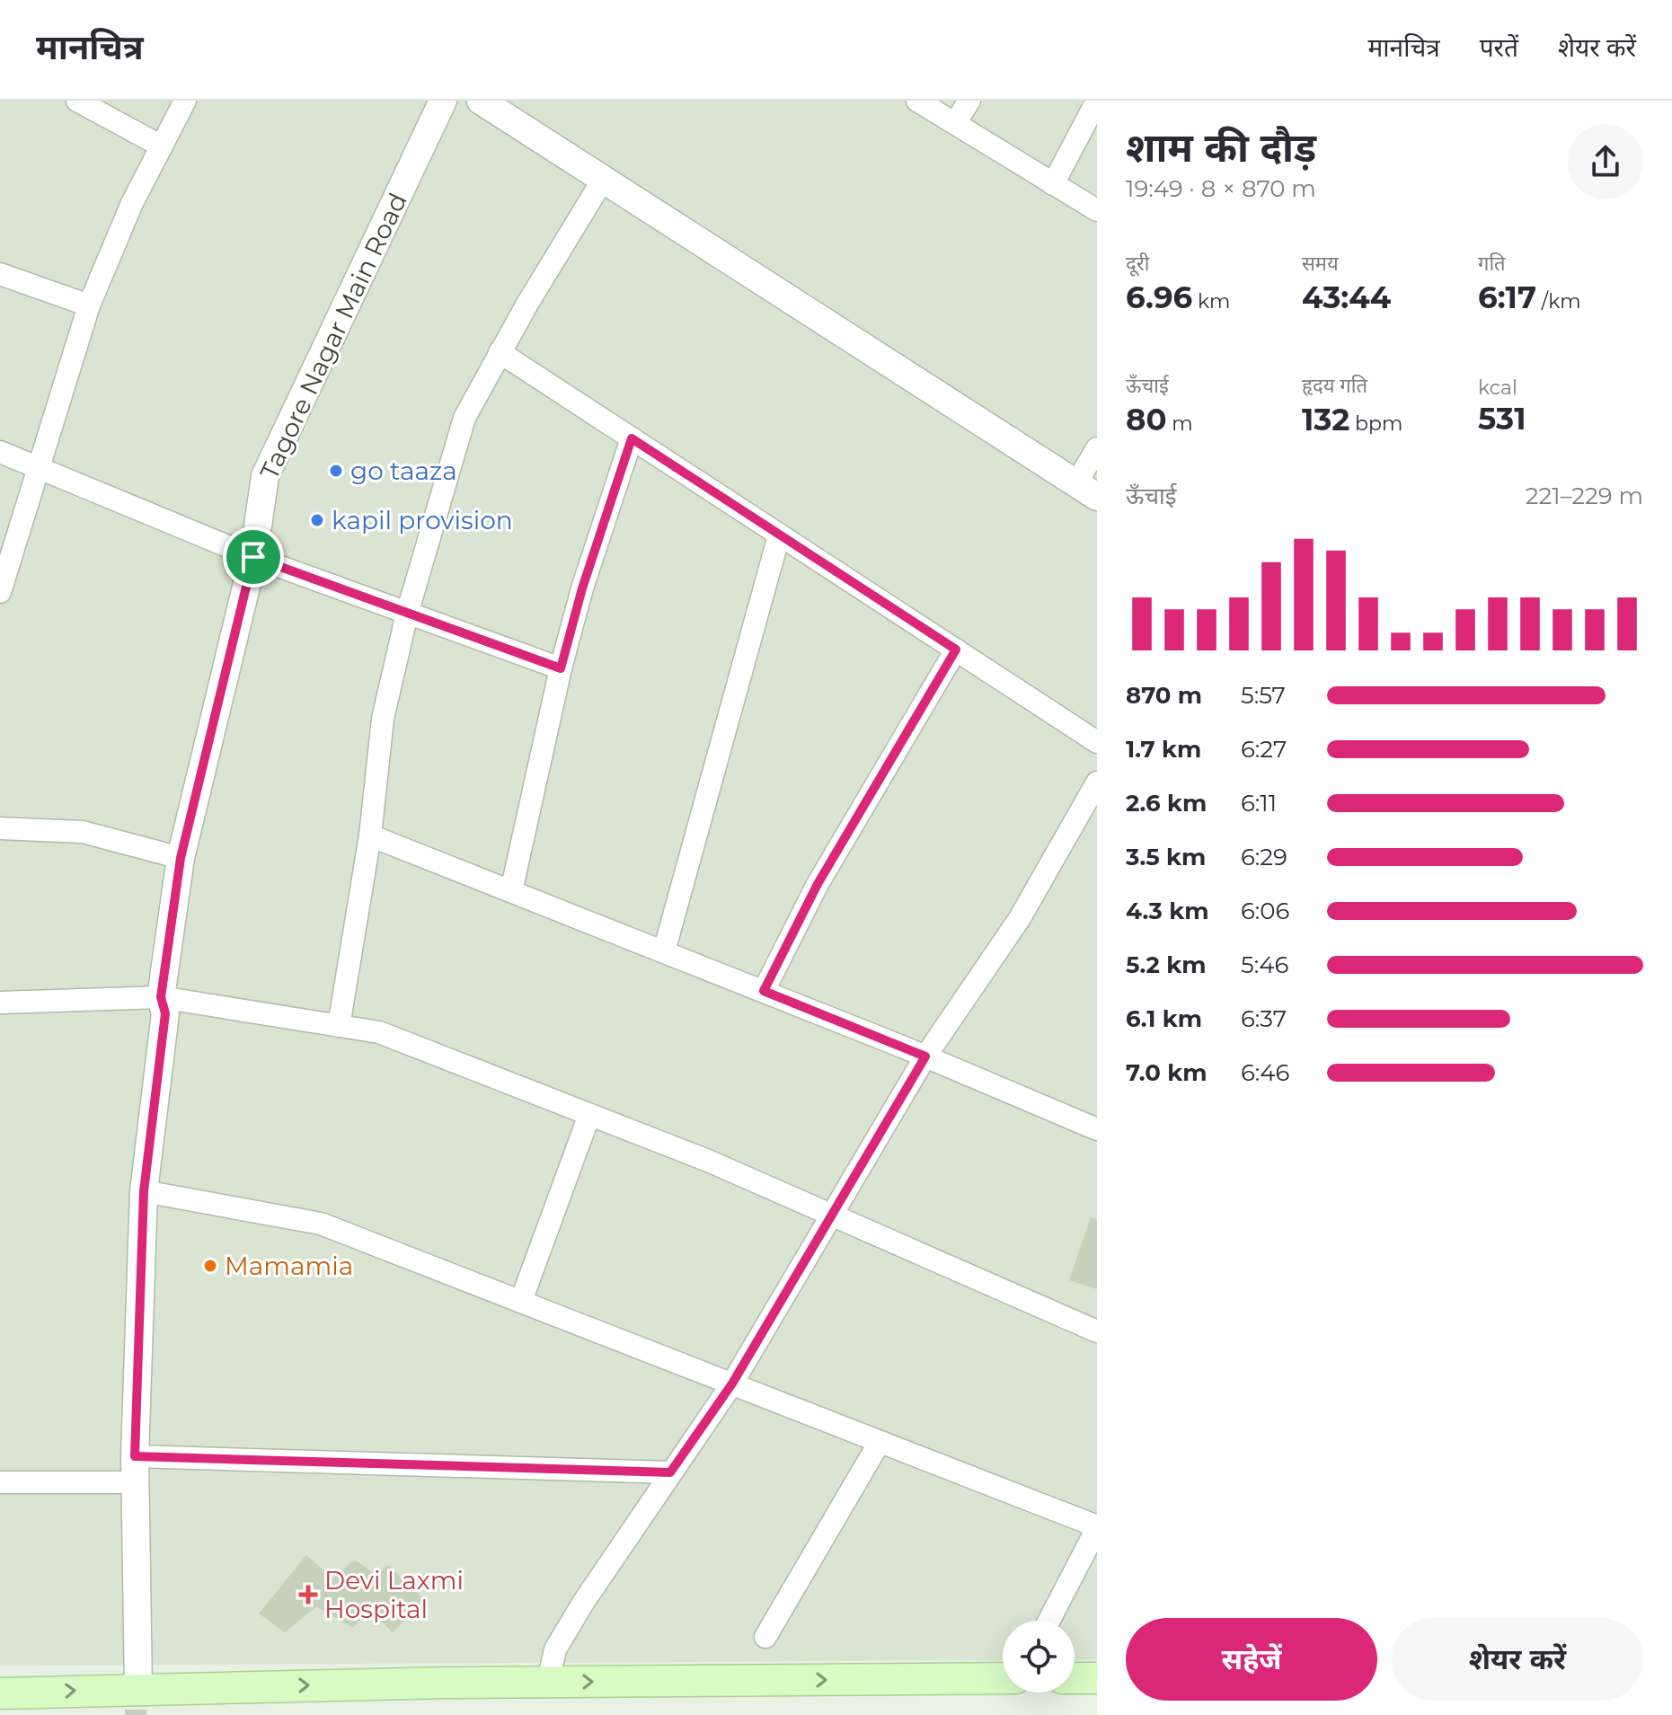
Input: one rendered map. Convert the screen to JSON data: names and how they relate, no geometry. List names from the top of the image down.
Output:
{
  "streets": {
    "street": ["Tagore Nagar Main Road"]
  },
  "places": {
    "other": ["go taaza", "kapil provision", "Mamamia"],
    "health": ["Devi Laxmi Hospital"]
  },
  "page": {
    "header": "मानचित्र",
    "nav": ["मानचित्र", "परतें", "शेयर करें"],
    "heading": ["शाम की दौड़", "19:49 · 8 × 870 m"],
    "stats": [
      ["दूरी", "6.96 km"],
      ["समय", "43:44"],
      ["गति", "6:17 /km"],
      ["ऊँचाई", "80 m"],
      ["हृदय गति", "132 bpm"],
      ["kcal", "531"]
    ],
    "chart": ["ऊँचाई", "221–229 m"],
    "list": [
      {
        "name": "870 m",
        "note": "5:57"
      },
      {
        "name": "1.7 km",
        "note": "6:27"
      },
      {
        "name": "2.6 km",
        "note": "6:11"
      },
      {
        "name": "3.5 km",
        "note": "6:29"
      },
      {
        "name": "4.3 km",
        "note": "6:06"
      },
      {
        "name": "5.2 km",
        "note": "5:46"
      },
      {
        "name": "6.1 km",
        "note": "6:37"
      },
      {
        "name": "7.0 km",
        "note": "6:46"
      }
    ],
    "buttons": ["सहेजें", "शेयर करें"]
  }
}
